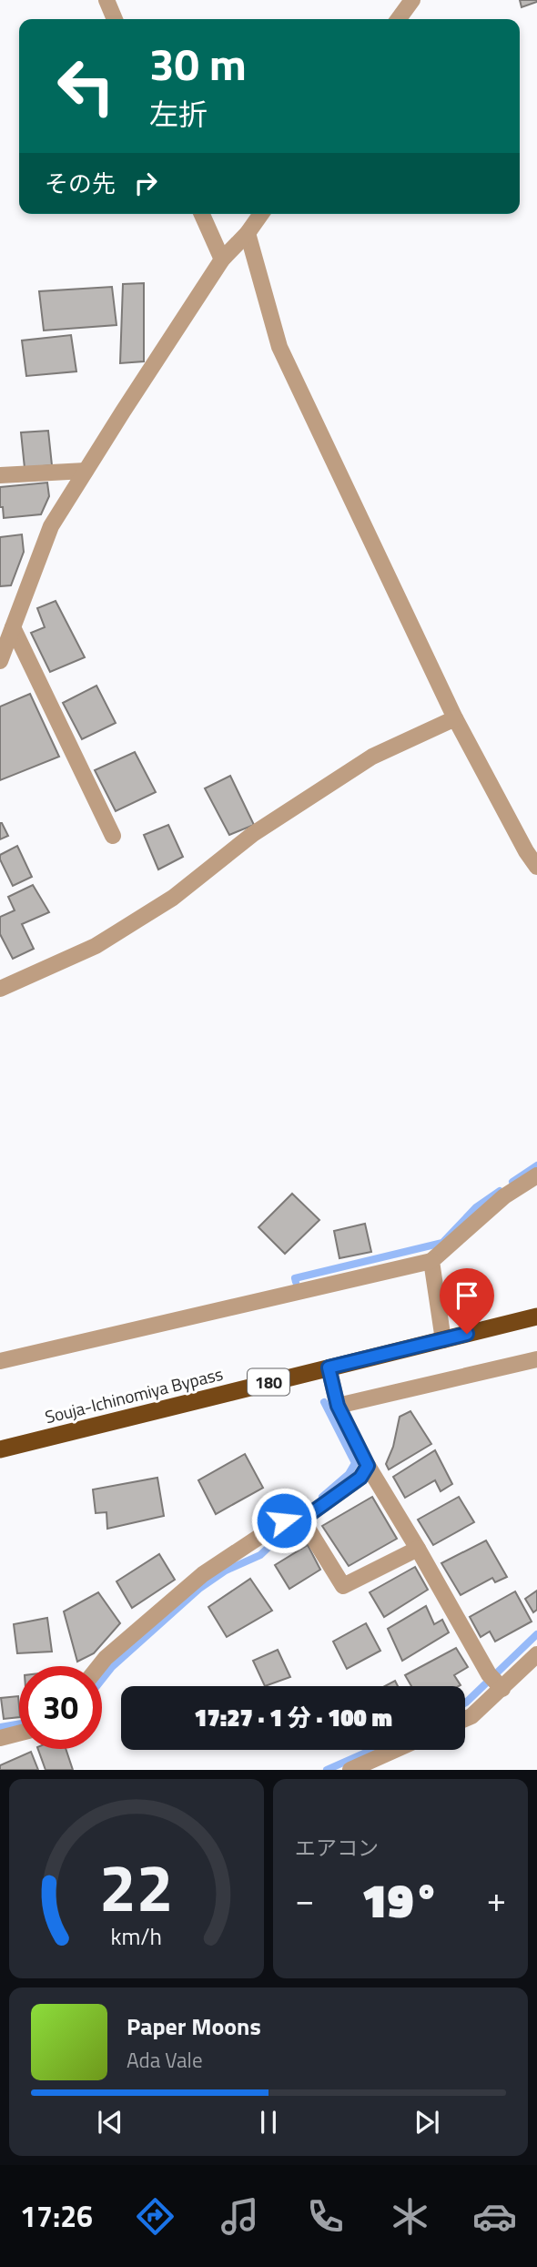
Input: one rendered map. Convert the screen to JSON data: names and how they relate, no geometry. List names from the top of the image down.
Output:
{
  "streets": {
    "highway": ["180", "Souja-Ichinomiya Bypass"]
  },
  "page": {
    "turn": ["30 m", "左折"],
    "then": "その先",
    "limit": "30",
    "trip": "17:27 · 1 分 · 100 m",
    "tile": "エアコン",
    "heat": ["−", "19°", "+"],
    "song": ["Paper Moons", "Ada Vale"],
    "tabs": "17:26",
    "gauge": ["22", "km/h"]
  }
}
